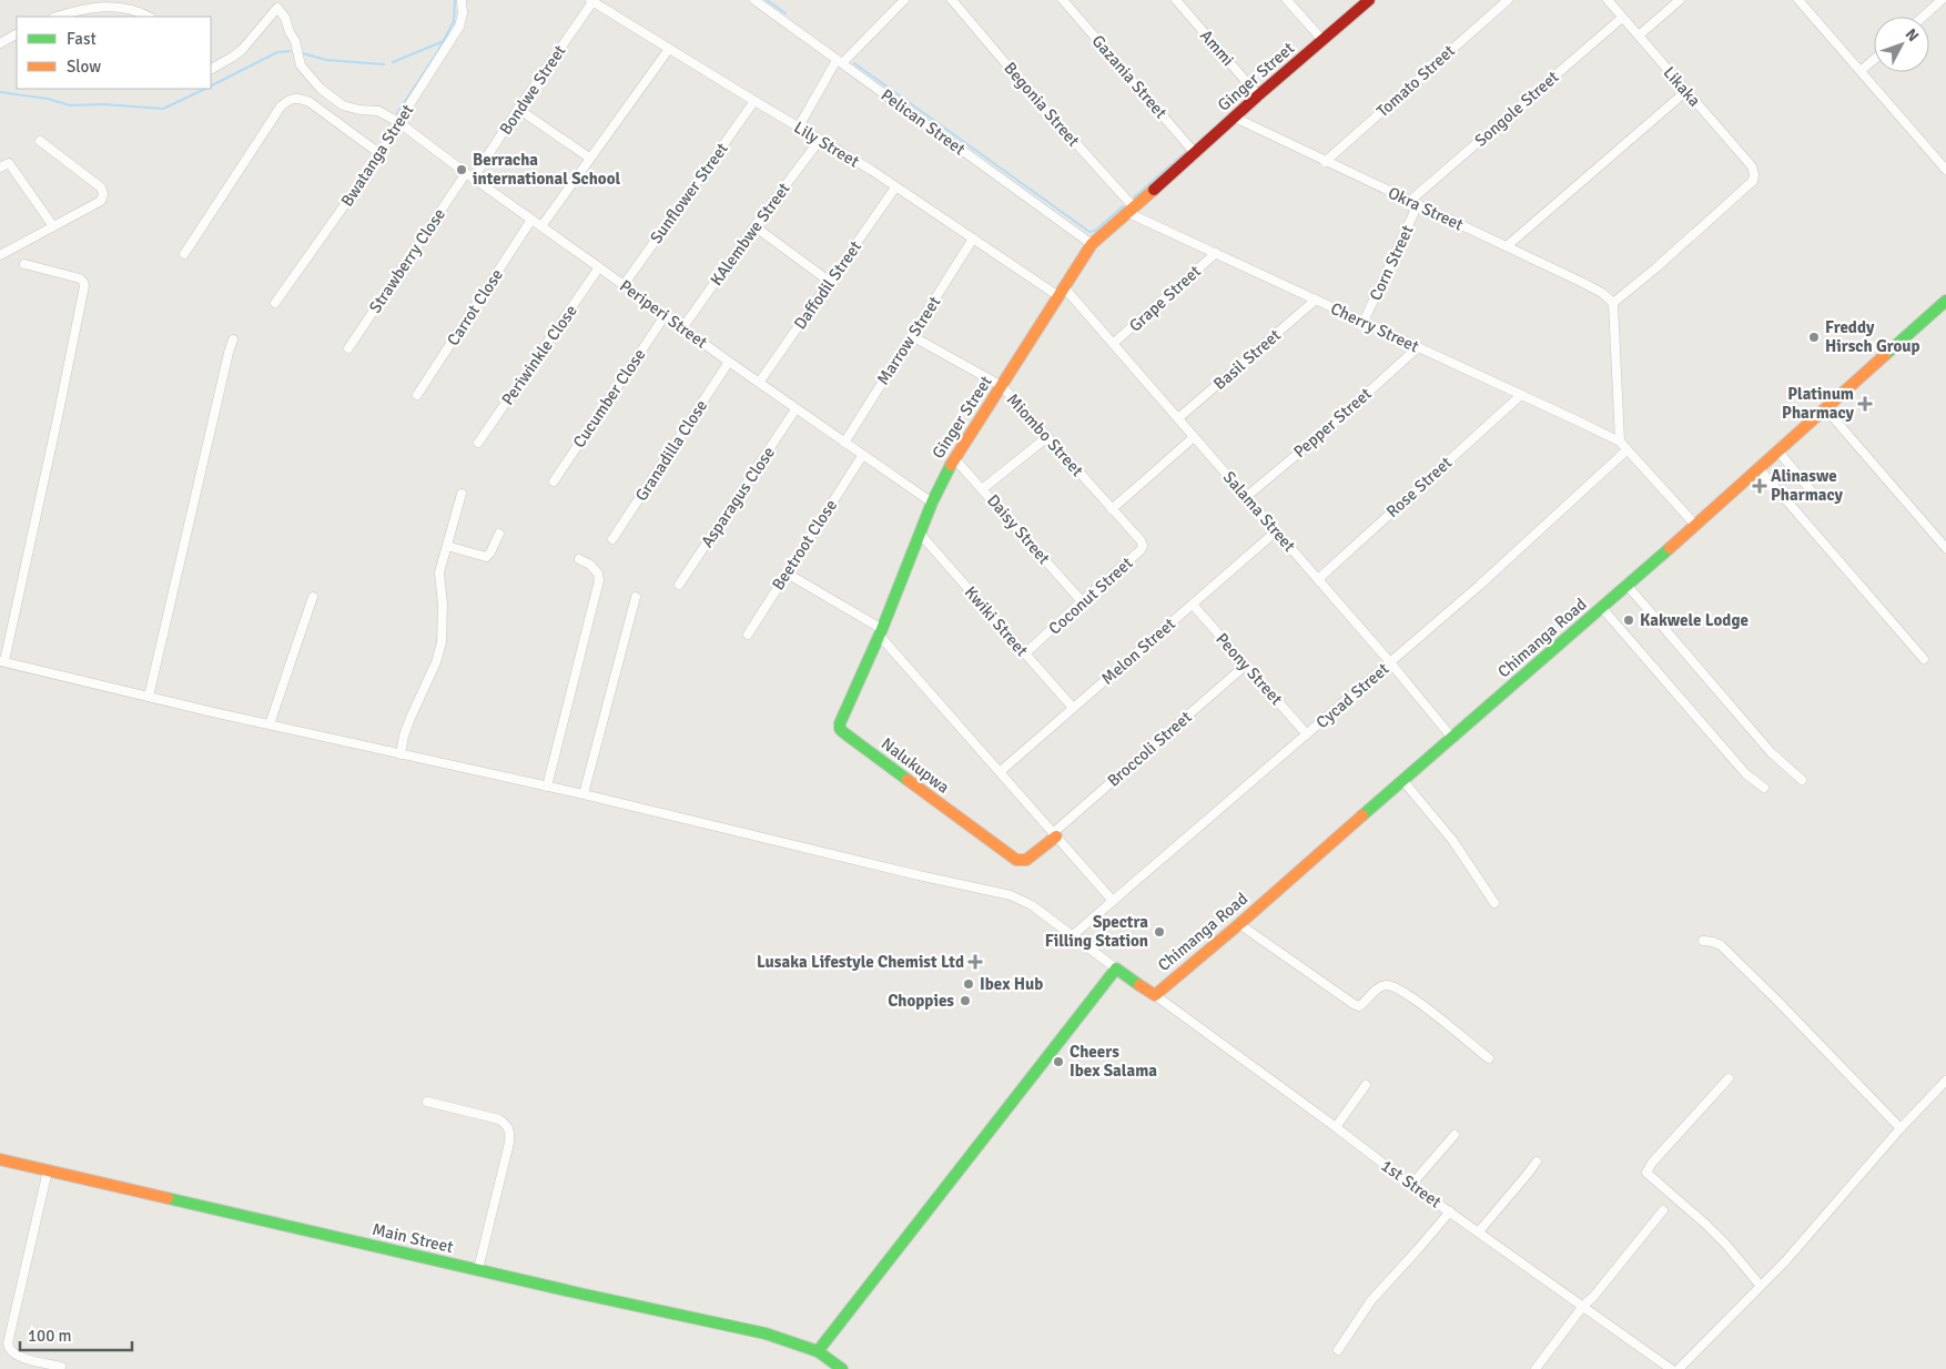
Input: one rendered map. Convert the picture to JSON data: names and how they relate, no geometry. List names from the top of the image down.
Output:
{
  "streets": {
    "street": [
      "Ammi",
      "Gazania Street",
      "Ginger Street",
      "Tomato Street",
      "Likaka",
      "Bondwe Street",
      "Begonia Street",
      "Songole Street",
      "Pelican Street",
      "Lily Street",
      "Bwatanga Street",
      "Sunflower Street",
      "Okra Street",
      "KAlembwe Street",
      "Strawberry Close",
      "Corn Street",
      "Daffodil Street",
      "Grape Street",
      "Carrot Close",
      "Periperi Street",
      "Cherry Street",
      "Marrow Street",
      "Periwinkle Close",
      "Basil Street",
      "Cucumber Close",
      "Pepper Street",
      "Miombo Street",
      "Granadilla Close",
      "Rose Street",
      "Asparagus Close",
      "Salama Street",
      "Daisy Street",
      "Beetroot Close",
      "Coconut Street",
      "Kwiki Street",
      "Chimanga Road",
      "Melon Street",
      "Peony Street",
      "Cycad Street",
      "Broccoli Street",
      "Nalukupwa",
      "1st Street",
      "Main Street"
    ]
  },
  "crossings": [
    ["Ammi", "Ginger Street"],
    ["Gazania Street", "Ginger Street"],
    ["Ginger Street", "Begonia Street"],
    ["Ginger Street", "Pelican Street"],
    ["Ginger Street", "Lily Street"],
    ["Ginger Street", "Okra Street"],
    ["Ginger Street", "Periperi Street"],
    ["Ginger Street", "Cherry Street"],
    ["Ginger Street", "Miombo Street"],
    ["Ginger Street", "Salama Street"],
    ["Ginger Street", "Daisy Street"],
    ["Ginger Street", "Kwiki Street"],
    ["Ginger Street", "Nalukupwa"],
    ["Tomato Street", "Okra Street"],
    ["Likaka", "Songole Street"],
    ["Likaka", "Okra Street"],
    ["Bondwe Street", "Lily Street"],
    ["Bondwe Street", "Strawberry Close"],
    ["Bondwe Street", "Periperi Street"],
    ["Begonia Street", "Cherry Street"],
    ["Songole Street", "Okra Street"],
    ["Songole Street", "Corn Street"],
    ["Lily Street", "Sunflower Street"],
    ["Lily Street", "KAlembwe Street"],
    ["Lily Street", "Daffodil Street"],
    ["Lily Street", "Marrow Street"],
    ["Lily Street", "Salama Street"],
    ["Bwatanga Street", "Periperi Street"],
    ["Sunflower Street", "Periperi Street"],
    ["Okra Street", "Corn Street"],
    ["KAlembwe Street", "Periperi Street"],
    ["Strawberry Close", "Periperi Street"],
    ["Corn Street", "Cherry Street"],
    ["Daffodil Street", "Periperi Street"],
    ["Grape Street", "Cherry Street"],
    ["Grape Street", "Salama Street"],
    ["Carrot Close", "Periperi Street"],
    ["Periperi Street", "Marrow Street"],
    ["Periperi Street", "Periwinkle Close"],
    ["Periperi Street", "Cucumber Close"],
    ["Periperi Street", "Granadilla Close"],
    ["Periperi Street", "Asparagus Close"],
    ["Periperi Street", "Beetroot Close"],
    ["Cherry Street", "Basil Street"],
    ["Cherry Street", "Pepper Street"],
    ["Cherry Street", "Rose Street"],
    ["Marrow Street", "Miombo Street"],
    ["Basil Street", "Salama Street"],
    ["Pepper Street", "Salama Street"],
    ["Miombo Street", "Coconut Street"],
    ["Rose Street", "Salama Street"],
    ["Salama Street", "Chimanga Road"],
    ["Salama Street", "Melon Street"],
    ["Salama Street", "Cycad Street"],
    ["Daisy Street", "Coconut Street"],
    ["Coconut Street", "Kwiki Street"],
    ["Kwiki Street", "Melon Street"],
    ["Chimanga Road", "1st Street"],
    ["Melon Street", "Peony Street"],
    ["Peony Street", "Cycad Street"],
    ["Peony Street", "Broccoli Street"],
    ["Broccoli Street", "Nalukupwa"]
  ],
  "places": {
    "other": [
      "Berracha international School",
      "Freddy Hirsch Group",
      "Kakwele Lodge",
      "Spectra Filling Station",
      "Ibex Hub",
      "Choppies",
      "Cheers Ibex Salama"
    ],
    "health": ["Platinum Pharmacy", "Alinaswe Pharmacy", "Lusaka Lifestyle Chemist Ltd"]
  },
  "legend": ["Fast", "Slow"],
  "scale_bar": "100 m",
  "north": "top right"
}
